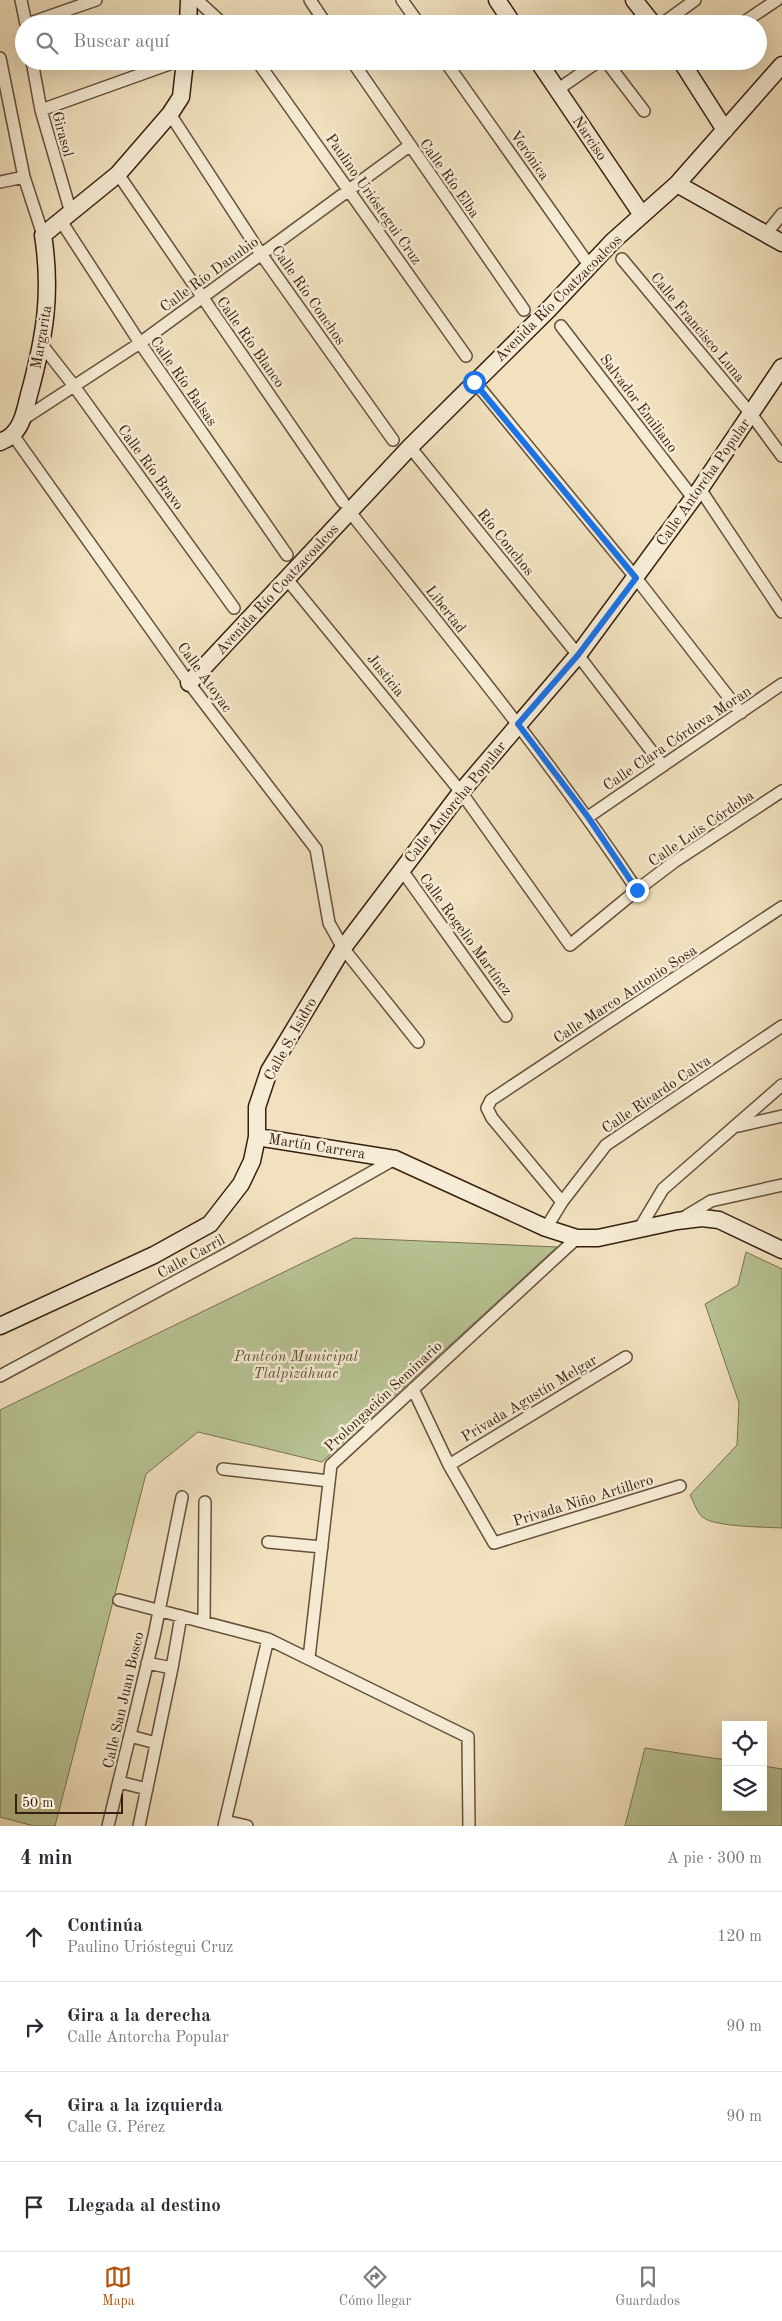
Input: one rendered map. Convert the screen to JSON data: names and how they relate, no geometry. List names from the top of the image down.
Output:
{
  "streets": {
    "main road": [
      "Narciso",
      "Avenida Río Coatzacoalcos",
      "Margarita",
      "Calle Antorcha Popular",
      "Calle S. Isidro",
      "Martín Carrera"
    ],
    "street": [
      "Girasol",
      "Verónica",
      "Calle Río Elba",
      "Paulino Urióstegui Cruz",
      "Calle Río Danubio",
      "Calle Río Conchos",
      "Calle Francisco Luna",
      "Calle Río Blanco",
      "Calle Río Balsas",
      "Salvador Emiliano",
      "Calle Río Bravo",
      "Río Conchos",
      "Libertad",
      "Justicia",
      "Calle Atoyac",
      "Calle Clara Córdova Moran",
      "Calle Luis Córdoba",
      "Calle Rogelio Martínez",
      "Calle Marco Antonio Sosa",
      "Calle Ricardo Calva",
      "Calle Carril",
      "Prolongación Seminario",
      "Privada Agustín Melgar",
      "Privada Niño Artillero",
      "Calle San Juan Bosco"
    ]
  },
  "crossings": [
    ["Girasol", "Calle Río Balsas"],
    ["Narciso", "Avenida Río Coatzacoalcos"],
    ["Verónica", "Avenida Río Coatzacoalcos"],
    ["Calle Río Elba", "Calle Río Danubio"],
    ["Paulino Urióstegui Cruz", "Calle Río Danubio"],
    ["Calle Río Danubio", "Calle Río Conchos"],
    ["Calle Río Danubio", "Margarita"],
    ["Calle Río Danubio", "Calle Río Blanco"],
    ["Calle Río Danubio", "Calle Río Balsas"],
    ["Calle Río Danubio", "Calle Río Bravo"],
    ["Avenida Río Coatzacoalcos", "Calle Río Blanco"],
    ["Avenida Río Coatzacoalcos", "Río Conchos"],
    ["Avenida Río Coatzacoalcos", "Libertad"],
    ["Avenida Río Coatzacoalcos", "Justicia"],
    ["Avenida Río Coatzacoalcos", "Calle Atoyac"],
    ["Calle Francisco Luna", "Calle Antorcha Popular"],
    ["Margarita", "Calle Río Bravo"],
    ["Margarita", "Calle Atoyac"],
    ["Calle Río Blanco", "Libertad"],
    ["Salvador Emiliano", "Calle Antorcha Popular"],
    ["Calle Antorcha Popular", "Río Conchos"],
    ["Calle Antorcha Popular", "Libertad"],
    ["Calle Antorcha Popular", "Justicia"],
    ["Calle Antorcha Popular", "Calle Atoyac"],
    ["Calle Antorcha Popular", "Calle Rogelio Martínez"],
    ["Calle Antorcha Popular", "Calle S. Isidro"],
    ["Río Conchos", "Calle Clara Córdova Moran"],
    ["Libertad", "Calle Clara Córdova Moran"],
    ["Libertad", "Calle Luis Córdoba"],
    ["Justicia", "Calle Luis Córdoba"],
    ["Calle Atoyac", "Calle S. Isidro"],
    ["Calle Marco Antonio Sosa", "Calle Ricardo Calva"],
    ["Calle S. Isidro", "Martín Carrera"],
    ["Calle Ricardo Calva", "Martín Carrera"],
    ["Martín Carrera", "Calle Carril"],
    ["Martín Carrera", "Prolongación Seminario"],
    ["Privada Agustín Melgar", "Privada Niño Artillero"]
  ],
  "parks": ["Panteón Municipal Tlalpizáhuac"],
  "scale_bar": "50 m",
  "page": {
    "search": "Buscar aquí",
    "scale": "50 m",
    "heading": ["4 min", "A pie · 300 m"],
    "list": [
      ["Continúa", "Paulino Urióstegui Cruz", "120 m"],
      ["Gira a la derecha", "Calle Antorcha Popular", "90 m"],
      ["Gira a la izquierda", "Calle G. Pérez", "90 m"],
      "Llegada al destino"
    ],
    "nav": ["Mapa", "Cómo llegar", "Guardados"]
  }
}
